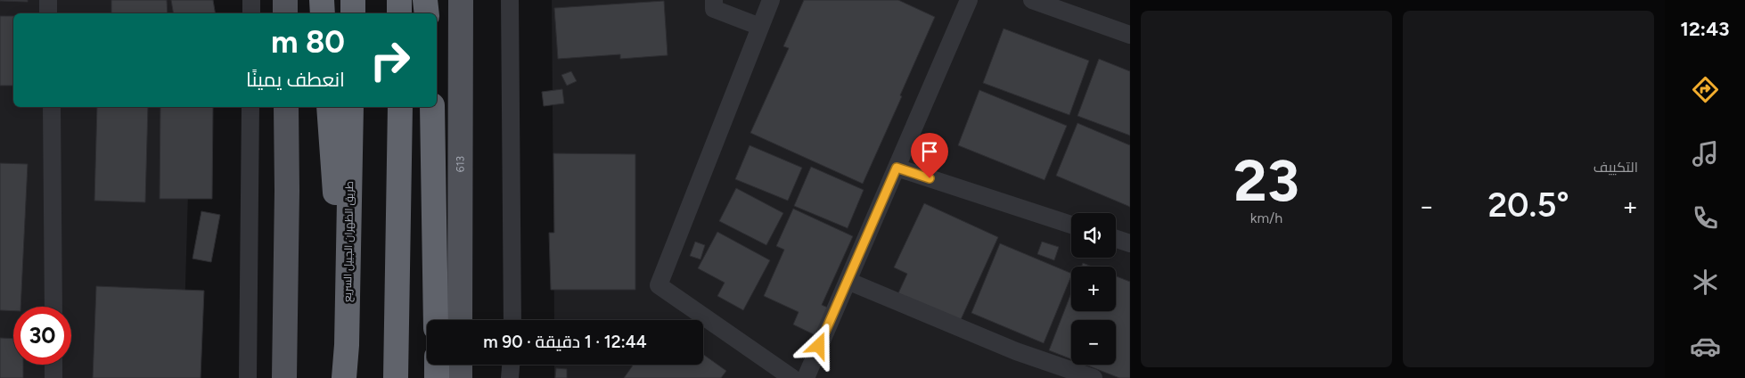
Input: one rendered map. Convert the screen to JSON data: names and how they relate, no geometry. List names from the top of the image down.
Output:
{
  "streets": {
    "highway": ["طريق الظهران الجبيل السريع"],
    "main road": ["613"]
  },
  "page": {
    "tabs": "12:43",
    "tile": [
      "التكييف",
      ["23", "km/h"]
    ],
    "turn": ["80 m", "انعطف يمينًا"],
    "heat": ["−", "20.5°", "+"],
    "map_buttons": ["+", "−"],
    "limit": "30",
    "trip": "12:44 · 1 دقيقة · 90 m"
  }
}
